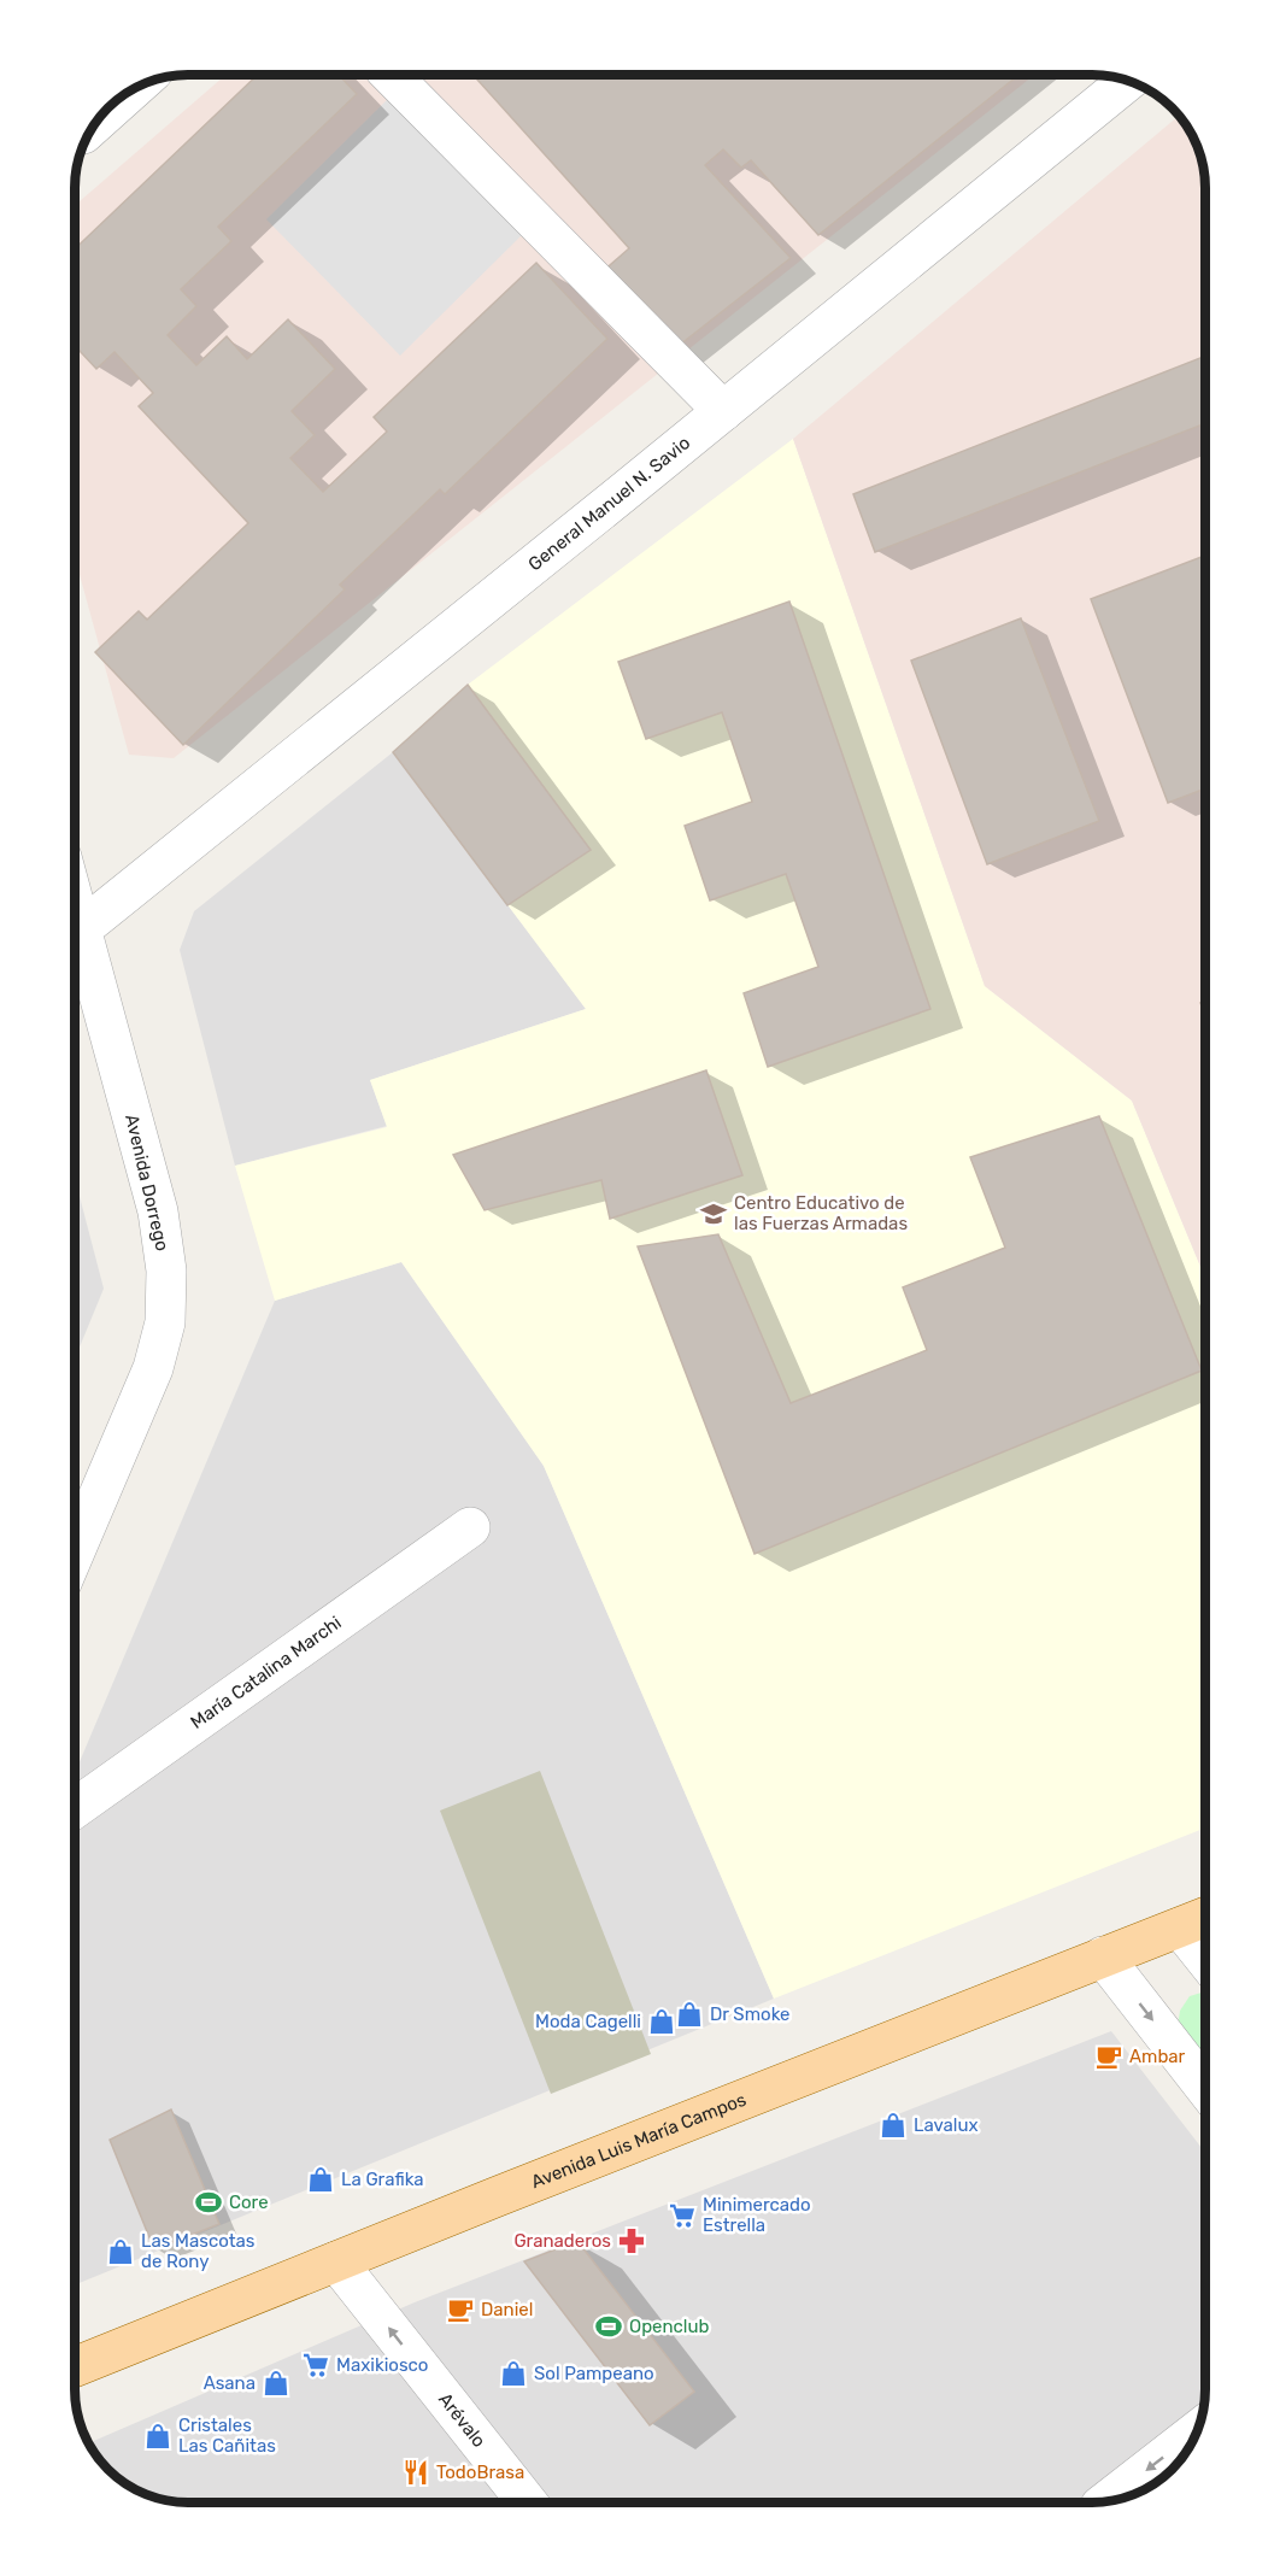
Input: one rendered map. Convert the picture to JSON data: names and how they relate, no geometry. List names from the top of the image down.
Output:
{
  "streets": {
    "main road": ["Avenida Luis María Campos"],
    "street": [
      "General Manuel N. Savio",
      "Avenida Dorrego",
      "María Catalina Marchi",
      "Arévalo"
    ]
  },
  "crossings": [
    ["Avenida Luis María Campos", "Arévalo"]
  ],
  "one_way": ["Arévalo"],
  "places": {
    "school or university": ["Centro Educativo de las Fuerzas Armadas"],
    "shop": [
      "Dr Smoke",
      "Moda Cagelli",
      "Lavalux",
      "La Grafika",
      "Las Mascotas de Rony",
      "Sol Pampeano",
      "Asana",
      "Cristales Las Cañitas"
    ],
    "cafe": ["Ambar", "Daniel"],
    "sports": ["Core", "Openclub"],
    "supermarket": ["Minimercado Estrella", "Maxikiosco"],
    "pharmacy": ["Granaderos"],
    "restaurant": ["TodoBrasa"]
  }
}
